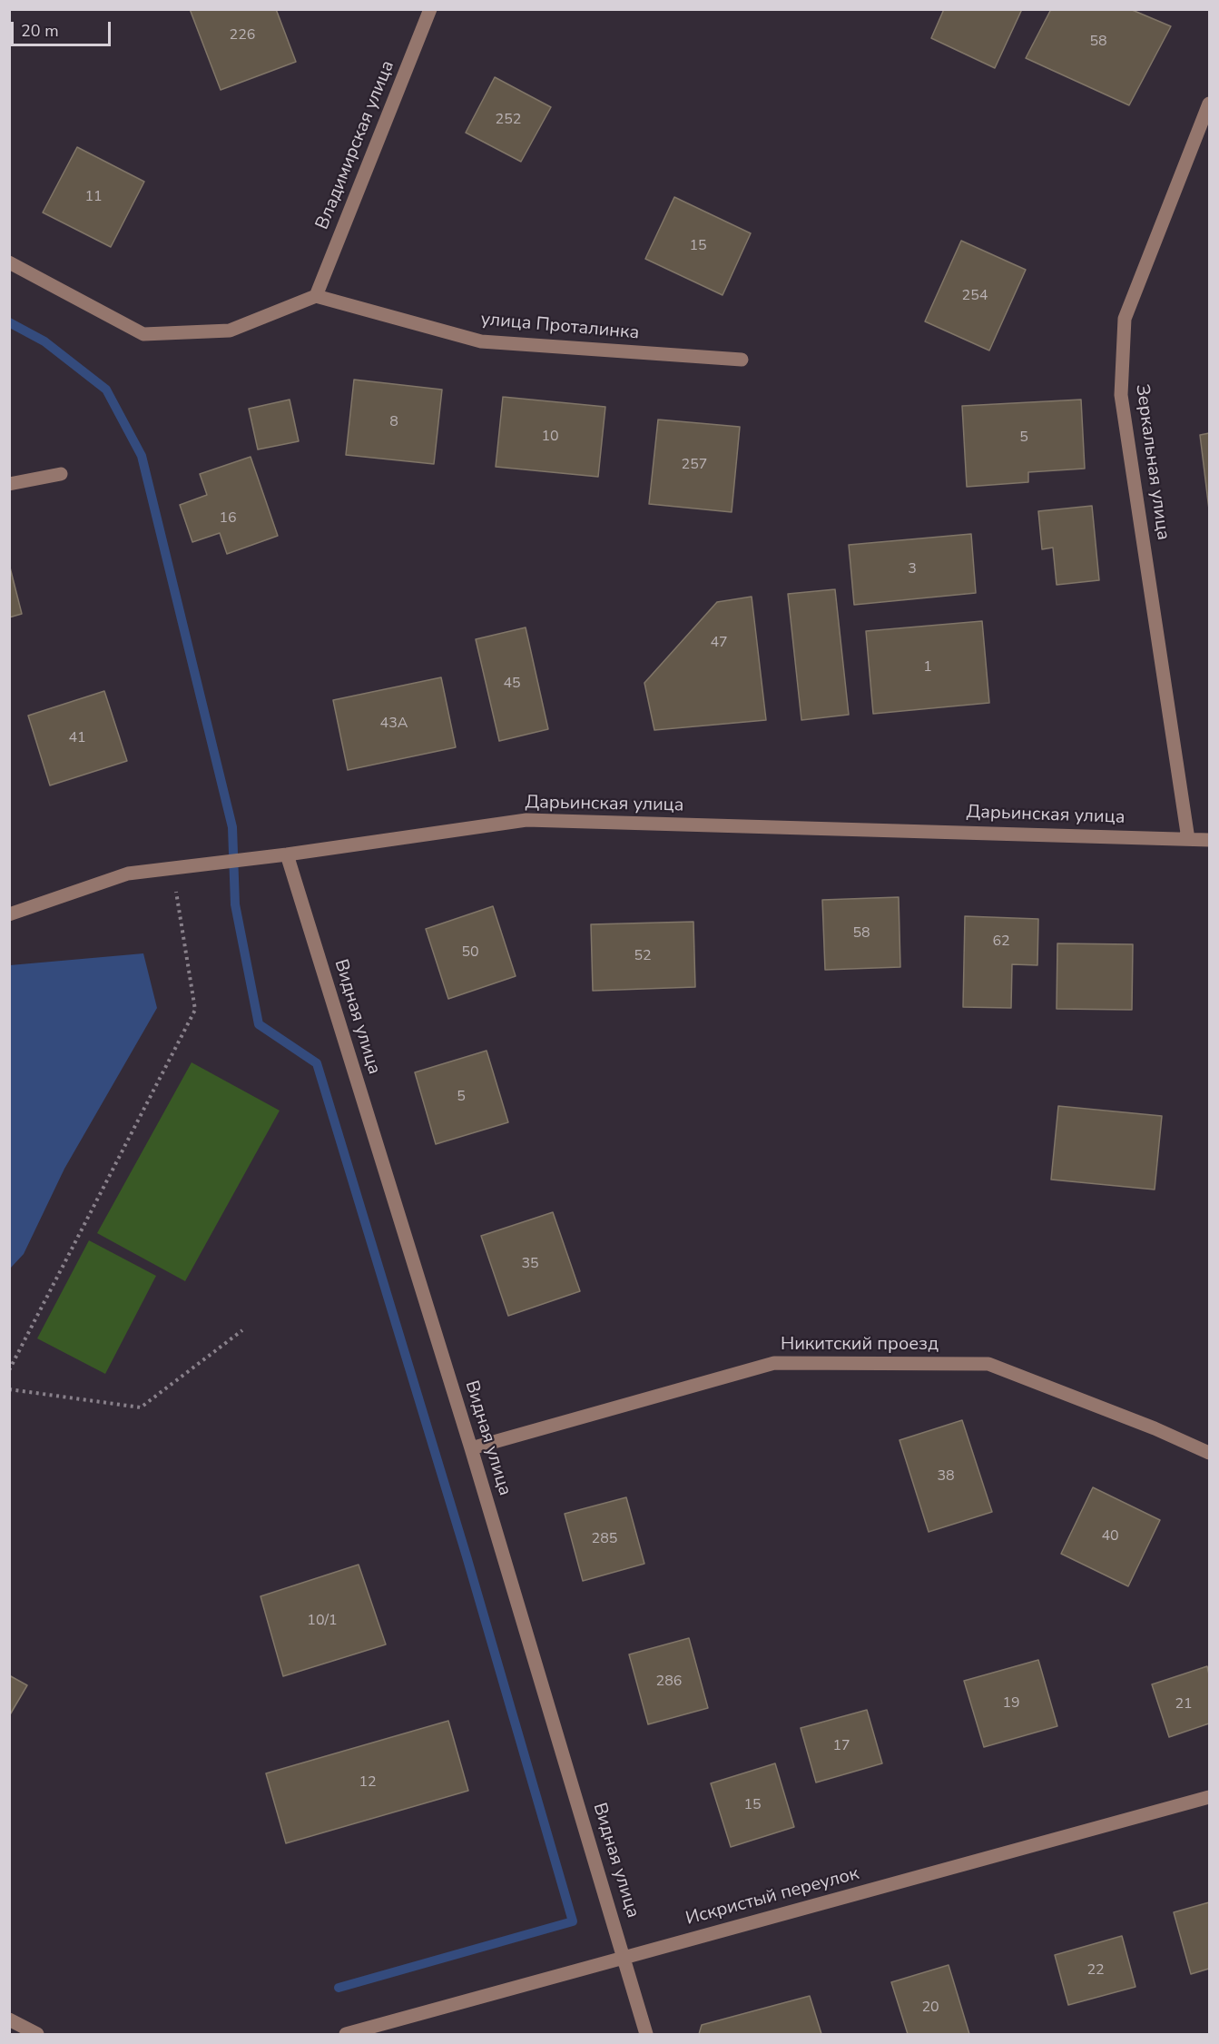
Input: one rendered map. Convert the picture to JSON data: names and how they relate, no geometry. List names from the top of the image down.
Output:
{
  "streets": {
    "street": [
      "Владимирская улица",
      "улица Проталинка",
      "Зеркальная улица",
      "Дарьинская улица",
      "Видная улица",
      "Никитский проезд",
      "Искристый переулок"
    ]
  },
  "crossings": [
    ["Владимирская улица", "улица Проталинка"],
    ["Зеркальная улица", "Дарьинская улица"],
    ["Дарьинская улица", "Видная улица"],
    ["Видная улица", "Никитский проезд"],
    ["Видная улица", "Искристый переулок"]
  ],
  "house_numbers": [
    "226",
    "58",
    "252",
    "11",
    "15",
    "254",
    "8",
    "10",
    "5",
    "257",
    "16",
    "3",
    "47",
    "1",
    "45",
    "43А",
    "41",
    "58",
    "62",
    "50",
    "52",
    "5",
    "35",
    "38",
    "40",
    "285",
    "10/1",
    "286",
    "19",
    "21",
    "17",
    "12",
    "15",
    "22",
    "20"
  ],
  "scale_bar": "20 m"
}
